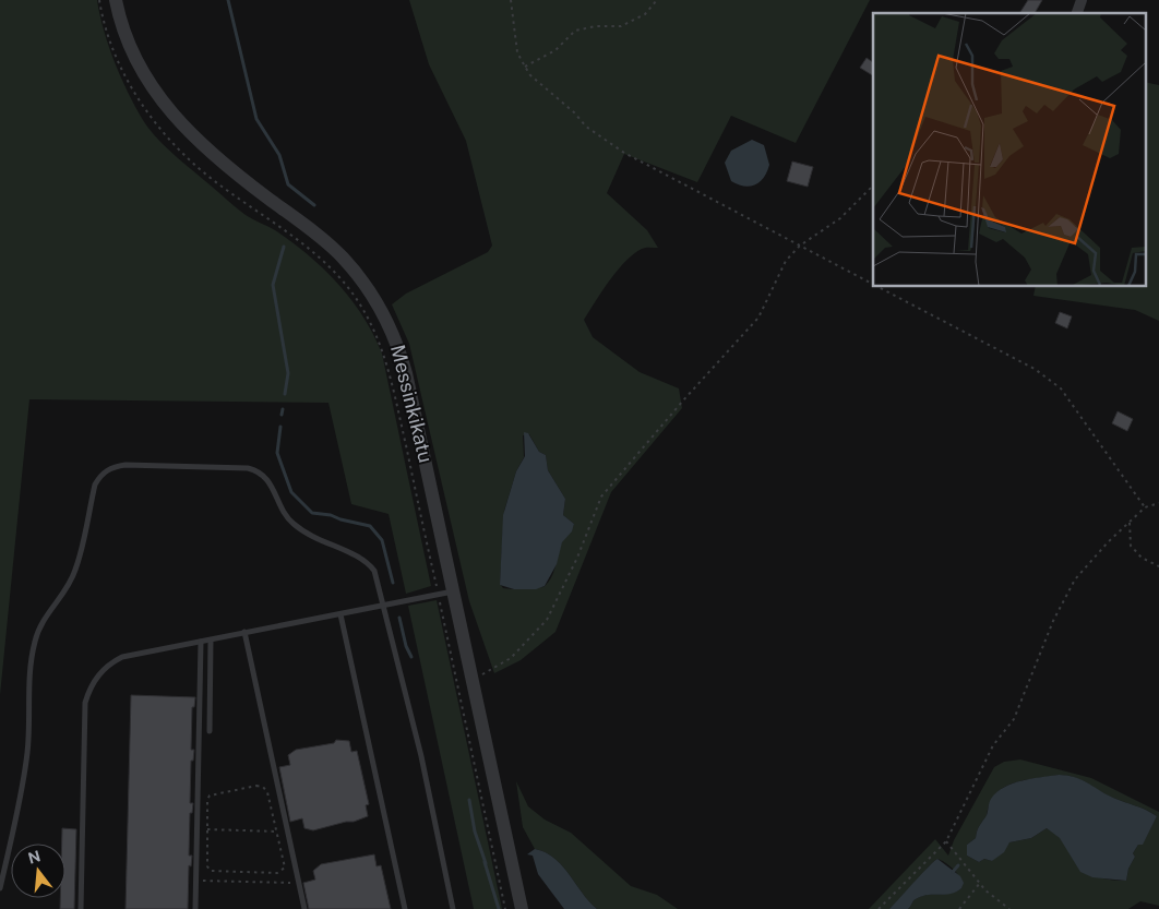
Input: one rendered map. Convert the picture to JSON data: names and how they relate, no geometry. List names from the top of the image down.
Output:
{
  "streets": {
    "street": ["Messinkikatu"]
  },
  "north": "top"
}
